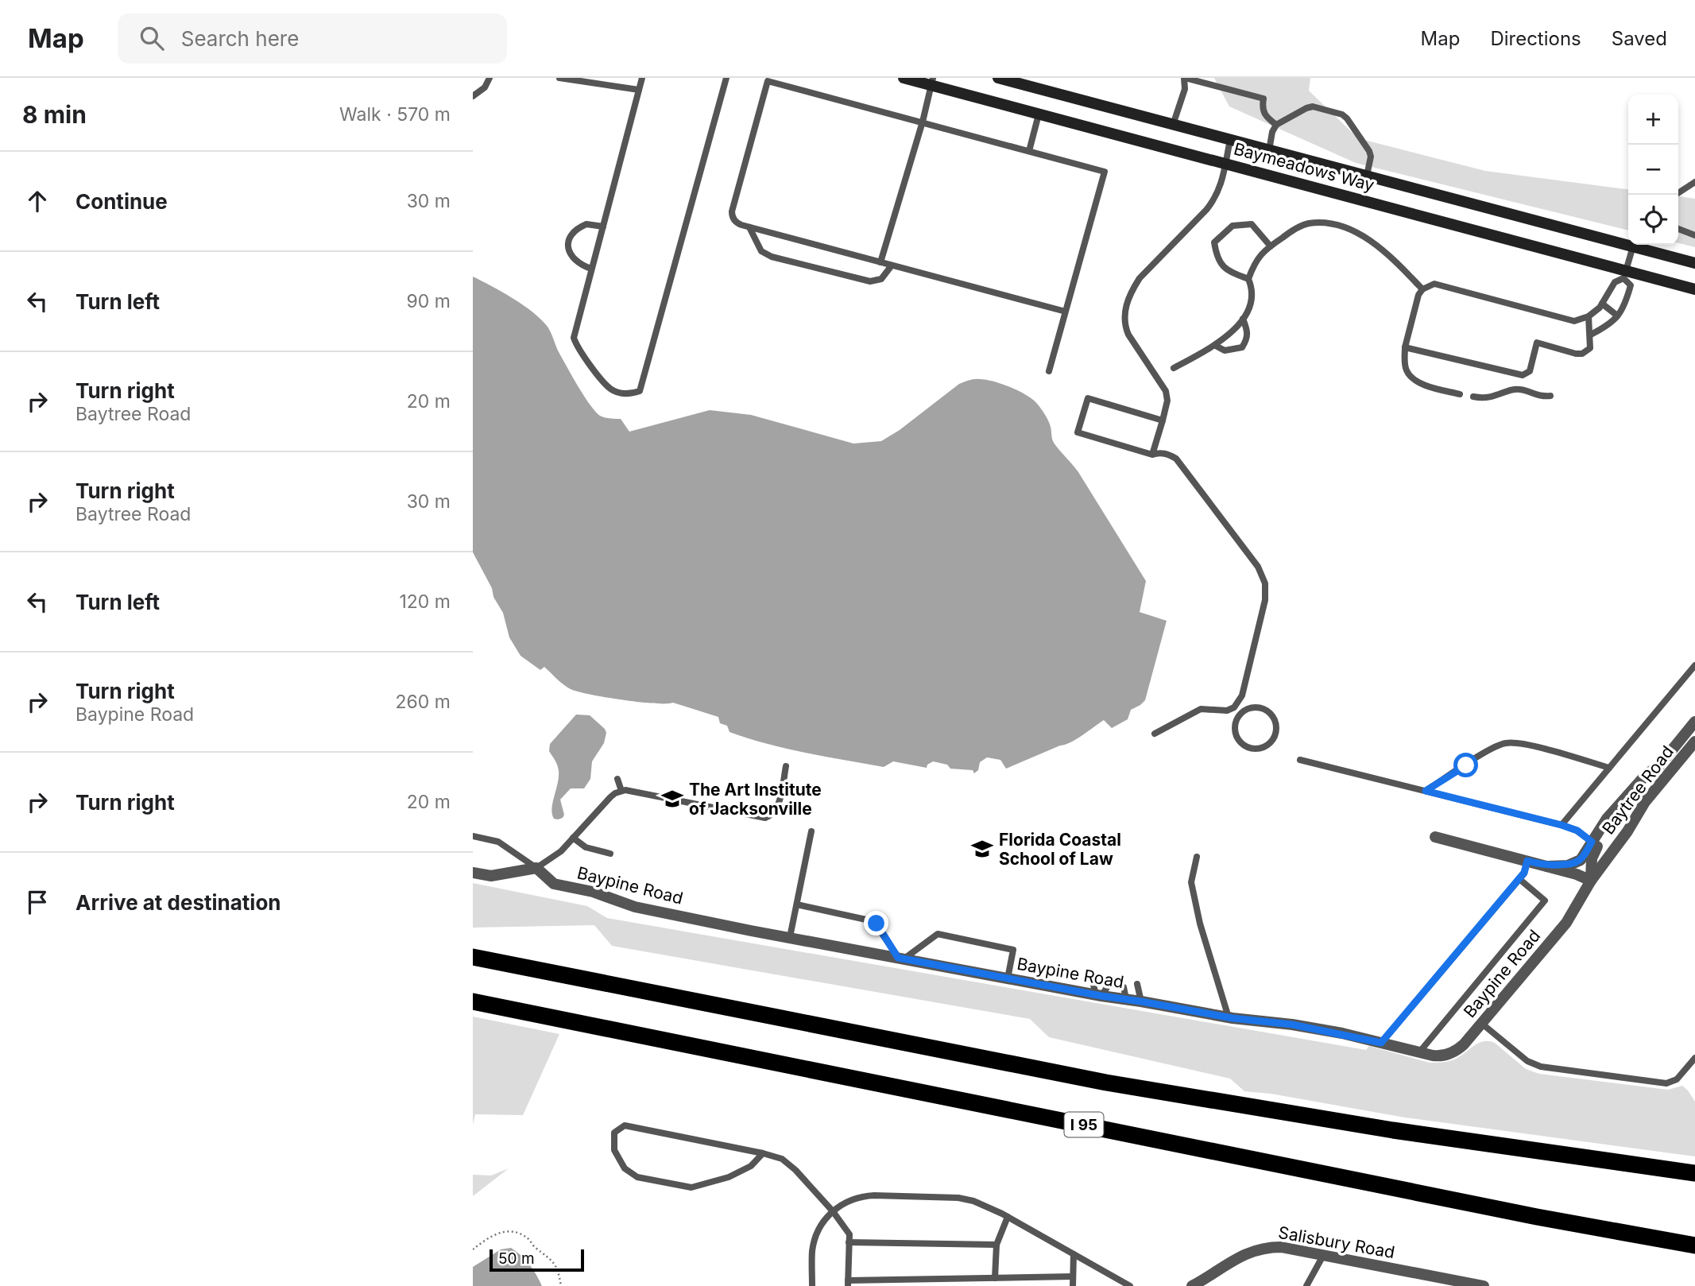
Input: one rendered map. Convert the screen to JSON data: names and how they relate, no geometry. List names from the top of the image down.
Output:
{
  "streets": {
    "highway": ["I 95"],
    "street": [
      "Baymeadows Way",
      "Baytree Road",
      "Baypine Road",
      "Salisbury Road"
    ]
  },
  "crossings": [
    ["Baytree Road", "Baypine Road"]
  ],
  "places": {
    "school or university": ["The Art Institute of Jacksonville", "Florida Coastal School of Law"]
  },
  "scale_bar": "50 m",
  "page": {
    "header": "Map",
    "search": "Search here",
    "nav": ["Map", "Directions", "Saved"],
    "heading": ["8 min", "Walk · 570 m"],
    "map_buttons": ["+", "−"],
    "list": [
      ["Continue", "30 m"],
      ["Turn left", "90 m"],
      ["Turn right", "Baytree Road", "20 m"],
      ["Turn right", "Baytree Road", "30 m"],
      ["Turn left", "120 m"],
      ["Turn right", "Baypine Road", "260 m"],
      ["Turn right", "20 m"],
      "Arrive at destination"
    ],
    "scale": "50 m"
  }
}
